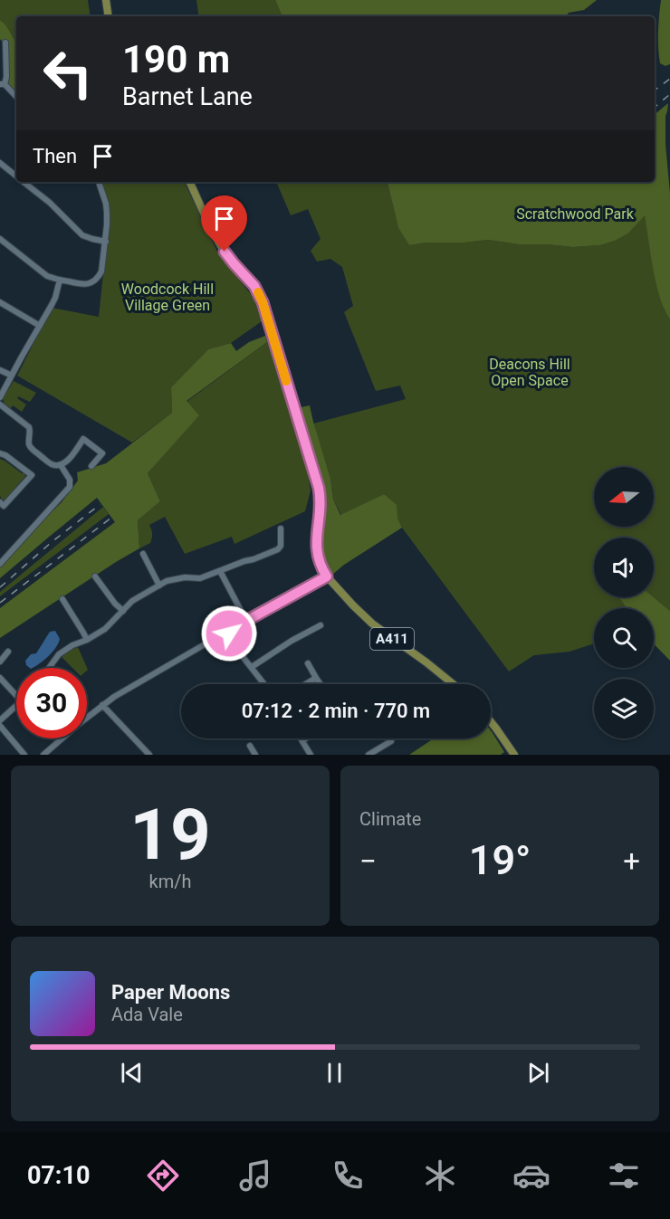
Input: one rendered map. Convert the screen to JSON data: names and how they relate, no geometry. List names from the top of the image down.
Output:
{
  "streets": {
    "main road": ["A411"]
  },
  "parks": ["Scratchwood Park", "Woodcock Hill Village Green", "Deacons Hill Open Space"],
  "north": "left",
  "page": {
    "turn": ["190 m", "Barnet Lane"],
    "then": "Then",
    "limit": "30",
    "trip": "07:12 · 2 min · 770 m",
    "tile": [
      ["19", "km/h"],
      "Climate"
    ],
    "heat": ["−", "19°", "+"],
    "song": ["Paper Moons", "Ada Vale"],
    "tabs": "07:10"
  }
}
